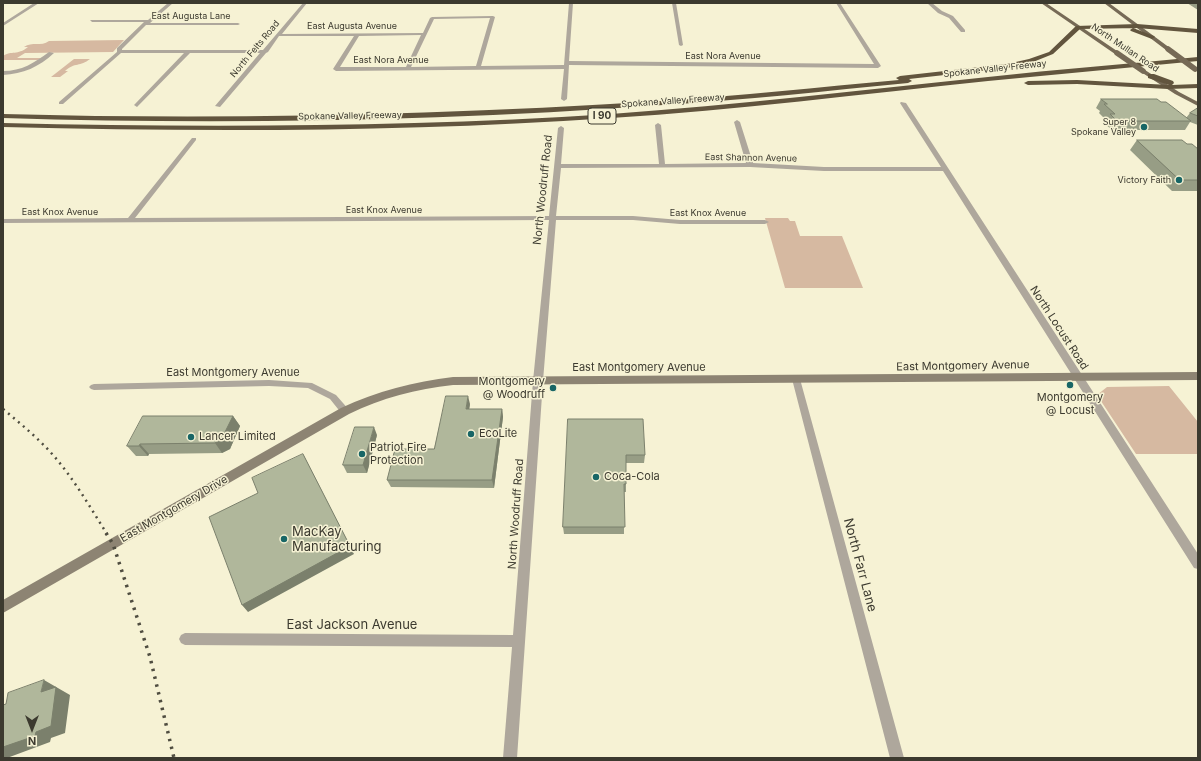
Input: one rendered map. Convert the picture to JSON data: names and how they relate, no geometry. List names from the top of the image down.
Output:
{
  "streets": {
    "highway": ["Spokane Valley Freeway", "I 90"],
    "main road": ["North Mullan Road", "East Montgomery Avenue", "East Montgomery Drive"],
    "street": [
      "East Augusta Lane",
      "East Augusta Avenue",
      "North Felts Road",
      "East Nora Avenue",
      "East Shannon Avenue",
      "North Woodruff Road",
      "East Knox Avenue",
      "North Locust Road",
      "North Farr Lane",
      "East Jackson Avenue"
    ]
  },
  "crossings": [
    ["East Augusta Avenue", "North Felts Road"],
    ["East Augusta Avenue", "East Nora Avenue"],
    ["East Shannon Avenue", "North Woodruff Road"],
    ["East Shannon Avenue", "North Locust Road"],
    ["North Woodruff Road", "East Knox Avenue"],
    ["North Woodruff Road", "East Montgomery Avenue"],
    ["North Woodruff Road", "East Jackson Avenue"],
    ["North Locust Road", "East Montgomery Avenue"],
    ["East Montgomery Avenue", "East Montgomery Drive"],
    ["East Montgomery Avenue", "North Farr Lane"]
  ],
  "places": [
    "Super 8 Spokane Valley",
    "Victory Faith",
    "Montgomery @ Locust",
    "Montgomery @ Woodruff",
    "EcoLite",
    "Lancer Limited",
    "Patriot Fire Protection",
    "Coca-Cola",
    "MacKay Manufacturing"
  ],
  "north": "bottom"
}
